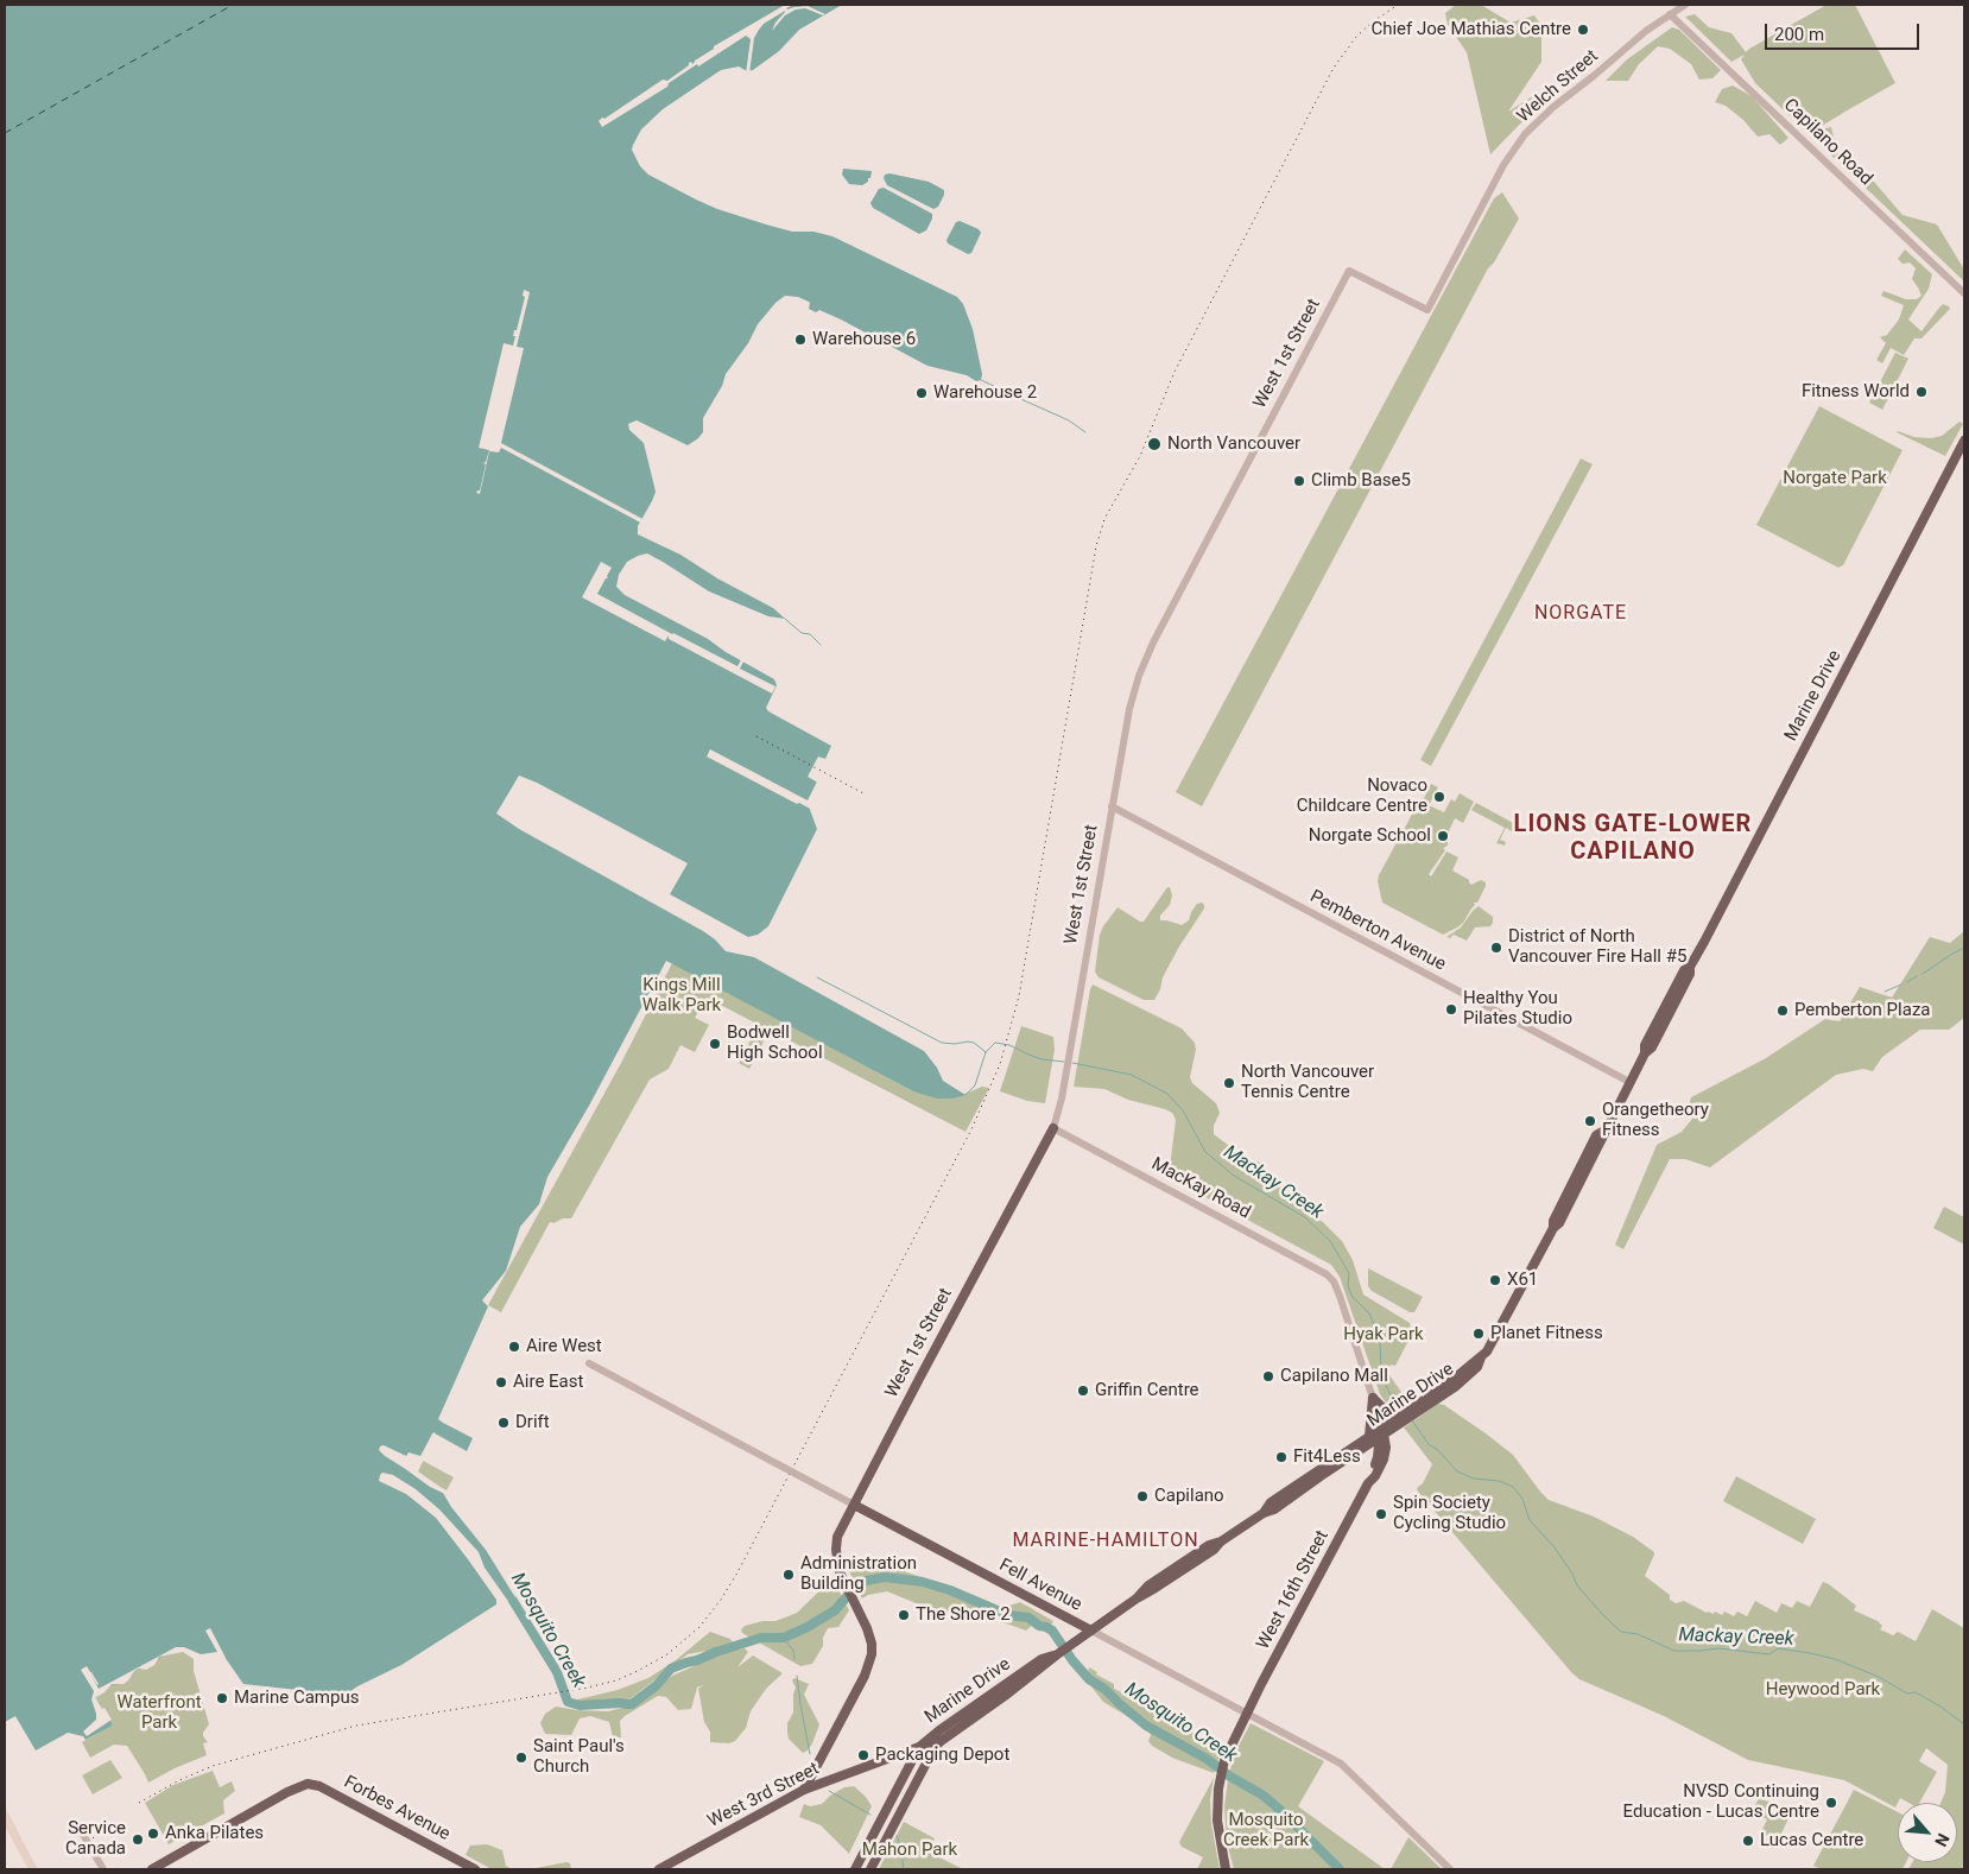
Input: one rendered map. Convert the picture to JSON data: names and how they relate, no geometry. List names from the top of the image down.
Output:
{
  "streets": {
    "main road": [
      "West 1st Street",
      "Marine Drive",
      "Fell Avenue",
      "West 16th Street",
      "West 3rd Street",
      "Forbes Avenue"
    ],
    "street": [
      "Welch Street",
      "Capilano Road",
      "Pemberton Avenue",
      "MacKay Road"
    ]
  },
  "crossings": [
    ["Welch Street", "Capilano Road"],
    ["Welch Street", "West 1st Street"],
    ["West 1st Street", "Pemberton Avenue"],
    ["West 1st Street", "MacKay Road"],
    ["West 1st Street", "Fell Avenue"],
    ["West 1st Street", "West 3rd Street"],
    ["Marine Drive", "Pemberton Avenue"],
    ["Marine Drive", "Fell Avenue"],
    ["Marine Drive", "West 16th Street"],
    ["Marine Drive", "West 3rd Street"],
    ["Fell Avenue", "West 16th Street"]
  ],
  "districts": ["NORGATE", "LIONS GATE-LOWER CAPILANO", "MARINE-HAMILTON"],
  "water": ["Mackay Creek", "Mosquito Creek"],
  "parks": [
    "Norgate Park",
    "Kings Mill Walk Park",
    "Hyak Park",
    "Heywood Park",
    "Waterfront Park",
    "Mosquito Creek Park",
    "Mahon Park"
  ],
  "places": [
    "Chief Joe Mathias Centre",
    "Warehouse 6",
    "Fitness World",
    "Warehouse 2",
    "North Vancouver",
    "Climb Base5",
    "Novaco Childcare Centre",
    "Norgate School",
    "District of North Vancouver Fire Hall #5",
    "Healthy You Pilates Studio",
    "Pemberton Plaza",
    "Bodwell High School",
    "North Vancouver Tennis Centre",
    "Orangetheory Fitness",
    "X61",
    "Planet Fitness",
    "Aire West",
    "Capilano Mall",
    "Aire East",
    "Griffin Centre",
    "Drift",
    "Fit4Less",
    "Capilano",
    "Spin Society Cycling Studio",
    "Administration Building",
    "The Shore 2",
    "Marine Campus",
    "Packaging Depot",
    "Saint Paul's Church",
    "NVSD Continuing Education - Lucas Centre",
    "Anka Pilates",
    "Service Canada",
    "Lucas Centre"
  ],
  "scale_bar": "200 m",
  "north": "bottom right"
}
